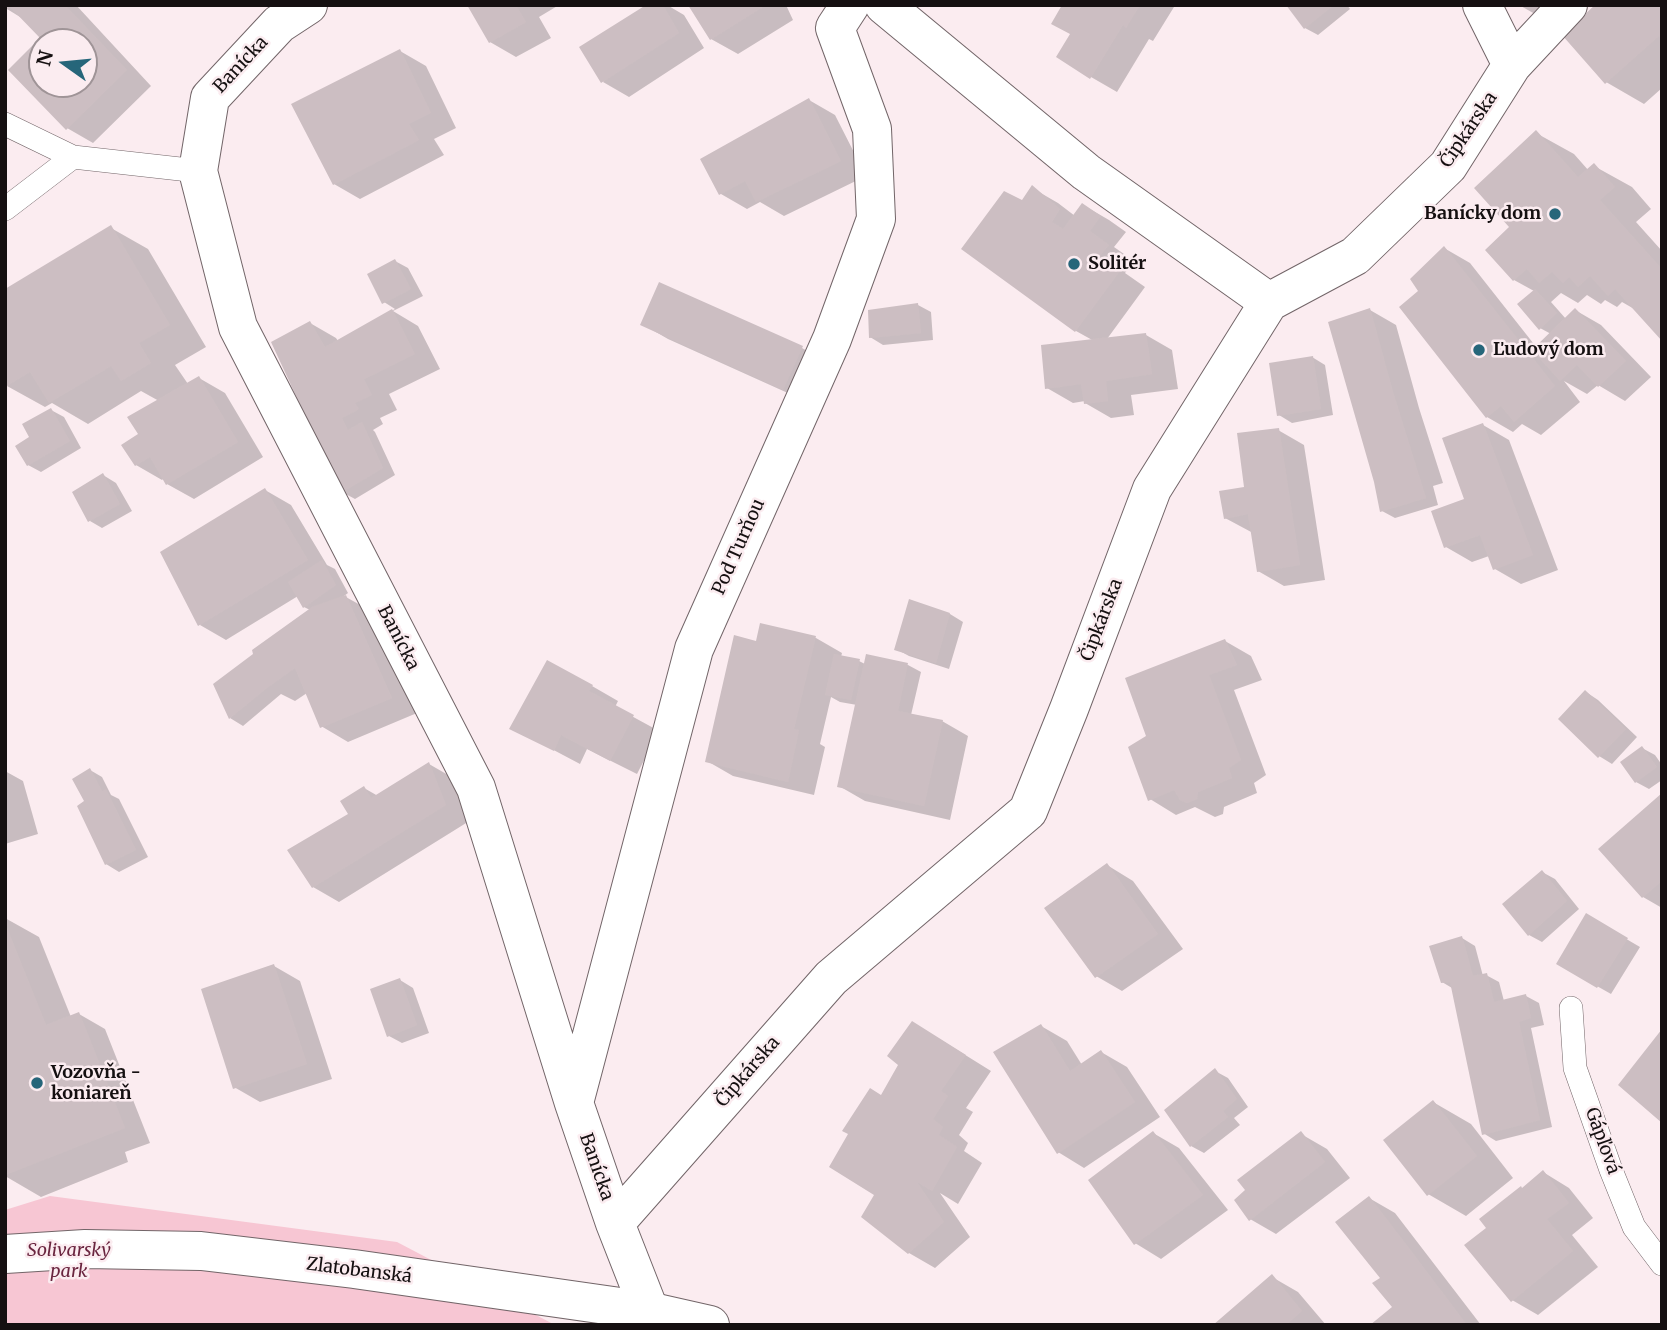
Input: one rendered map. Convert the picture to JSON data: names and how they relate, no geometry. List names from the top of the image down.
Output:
{
  "streets": {
    "street": [
      "Banícka",
      "Čipkárska",
      "Pod Turňou",
      "Zlatobanská"
    ],
    "lane": ["Gápľová"]
  },
  "crossings": [
    ["Banícka", "Čipkárska"],
    ["Banícka", "Pod Turňou"],
    ["Banícka", "Zlatobanská"]
  ],
  "parks": ["Solivarský park"],
  "places": [
    "Banícky dom",
    "Solitér",
    "Ľudový dom",
    "Vozovňa - koniareň"
  ],
  "north": "left"
}
